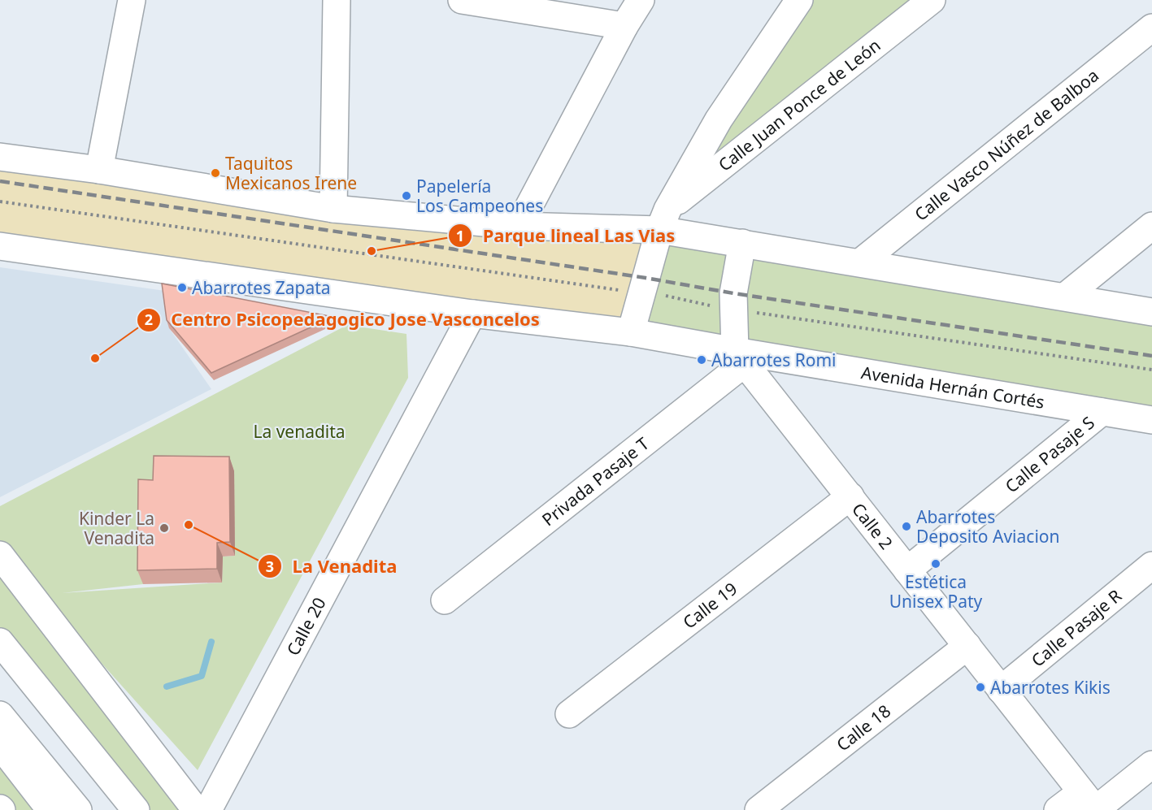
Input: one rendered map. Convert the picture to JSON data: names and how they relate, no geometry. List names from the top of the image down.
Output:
{
  "streets": {
    "street": [
      "Calle Juan Ponce de León",
      "Calle Vasco Núñez de Balboa",
      "Avenida Hernán Cortés",
      "Calle Pasaje S",
      "Privada Pasaje T",
      "Calle 2",
      "Calle 19",
      "Calle 20",
      "Calle Pasaje R",
      "Calle 18"
    ]
  },
  "crossings": [
    ["Avenida Hernán Cortés", "Calle Pasaje S"],
    ["Avenida Hernán Cortés", "Privada Pasaje T"],
    ["Avenida Hernán Cortés", "Calle 2"],
    ["Avenida Hernán Cortés", "Calle 20"],
    ["Calle Pasaje S", "Calle 2"],
    ["Privada Pasaje T", "Calle 2"],
    ["Calle 2", "Calle 19"],
    ["Calle 2", "Calle Pasaje R"],
    ["Calle 2", "Calle 18"]
  ],
  "parks": ["La venadita"],
  "places": [
    "Taquitos Mexicanos Irene",
    "Papelería Los Campeones",
    "Parque lineal Las Vias",
    "Abarrotes Zapata",
    "Centro Psicopedagogico Jose Vasconcelos",
    "Abarrotes Romi",
    "La Venadita",
    "Abarrotes Deposito Aviacion",
    "Kinder La Venadita",
    "Estética Unisex Paty",
    "Abarrotes Kikis"
  ]
}
